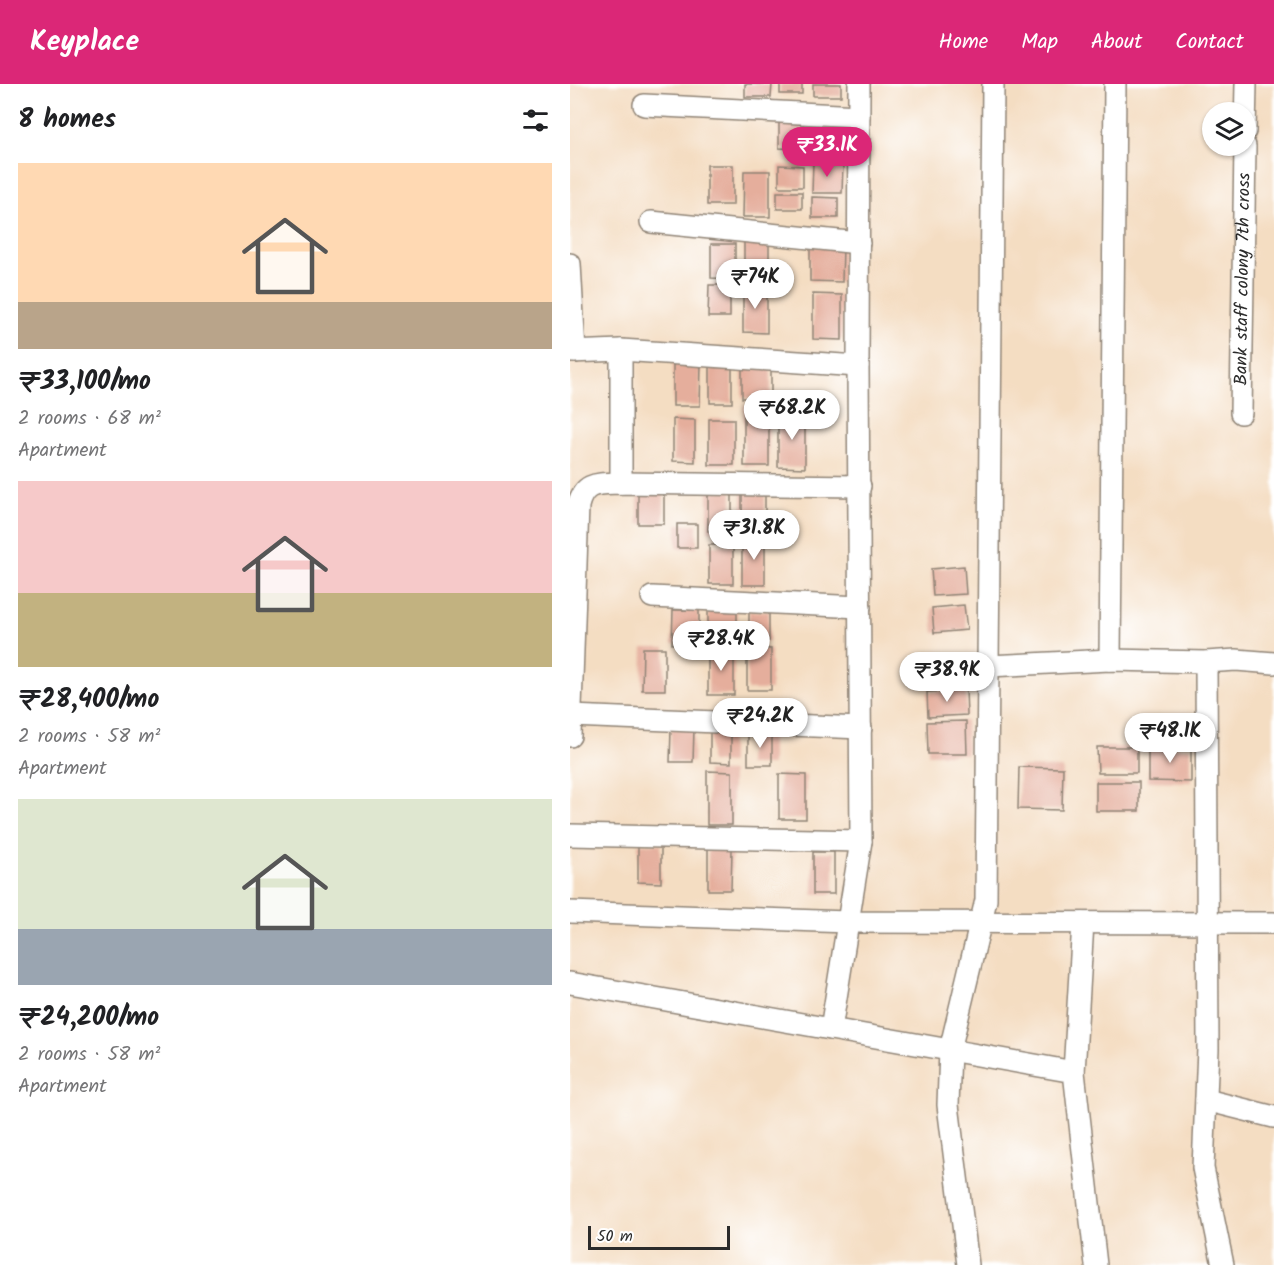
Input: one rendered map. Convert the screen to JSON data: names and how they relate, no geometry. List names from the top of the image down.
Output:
{
  "streets": {
    "street": ["Bank staff colony 7th cross"]
  },
  "scale_bar": "50 m",
  "page": {
    "header": "Keyplace",
    "nav": [
      "Home",
      "Map",
      "About",
      "Contact"
    ],
    "heading": "8 homes",
    "price": [
      "₹33.1K",
      "₹74K",
      "₹68.2K",
      "₹31.8K",
      "₹28.4K",
      "₹38.9K",
      "₹24.2K",
      "₹48.1K"
    ],
    "list": [
      {
        "name": "₹33,100/mo",
        "note": "2 rooms · 68 m² · Apartment"
      },
      {
        "name": "₹28,400/mo",
        "note": "2 rooms · 58 m² · Apartment"
      },
      {
        "name": "₹24,200/mo",
        "note": "2 rooms · 58 m² · Apartment"
      }
    ],
    "scale": "50 m"
  }
}
